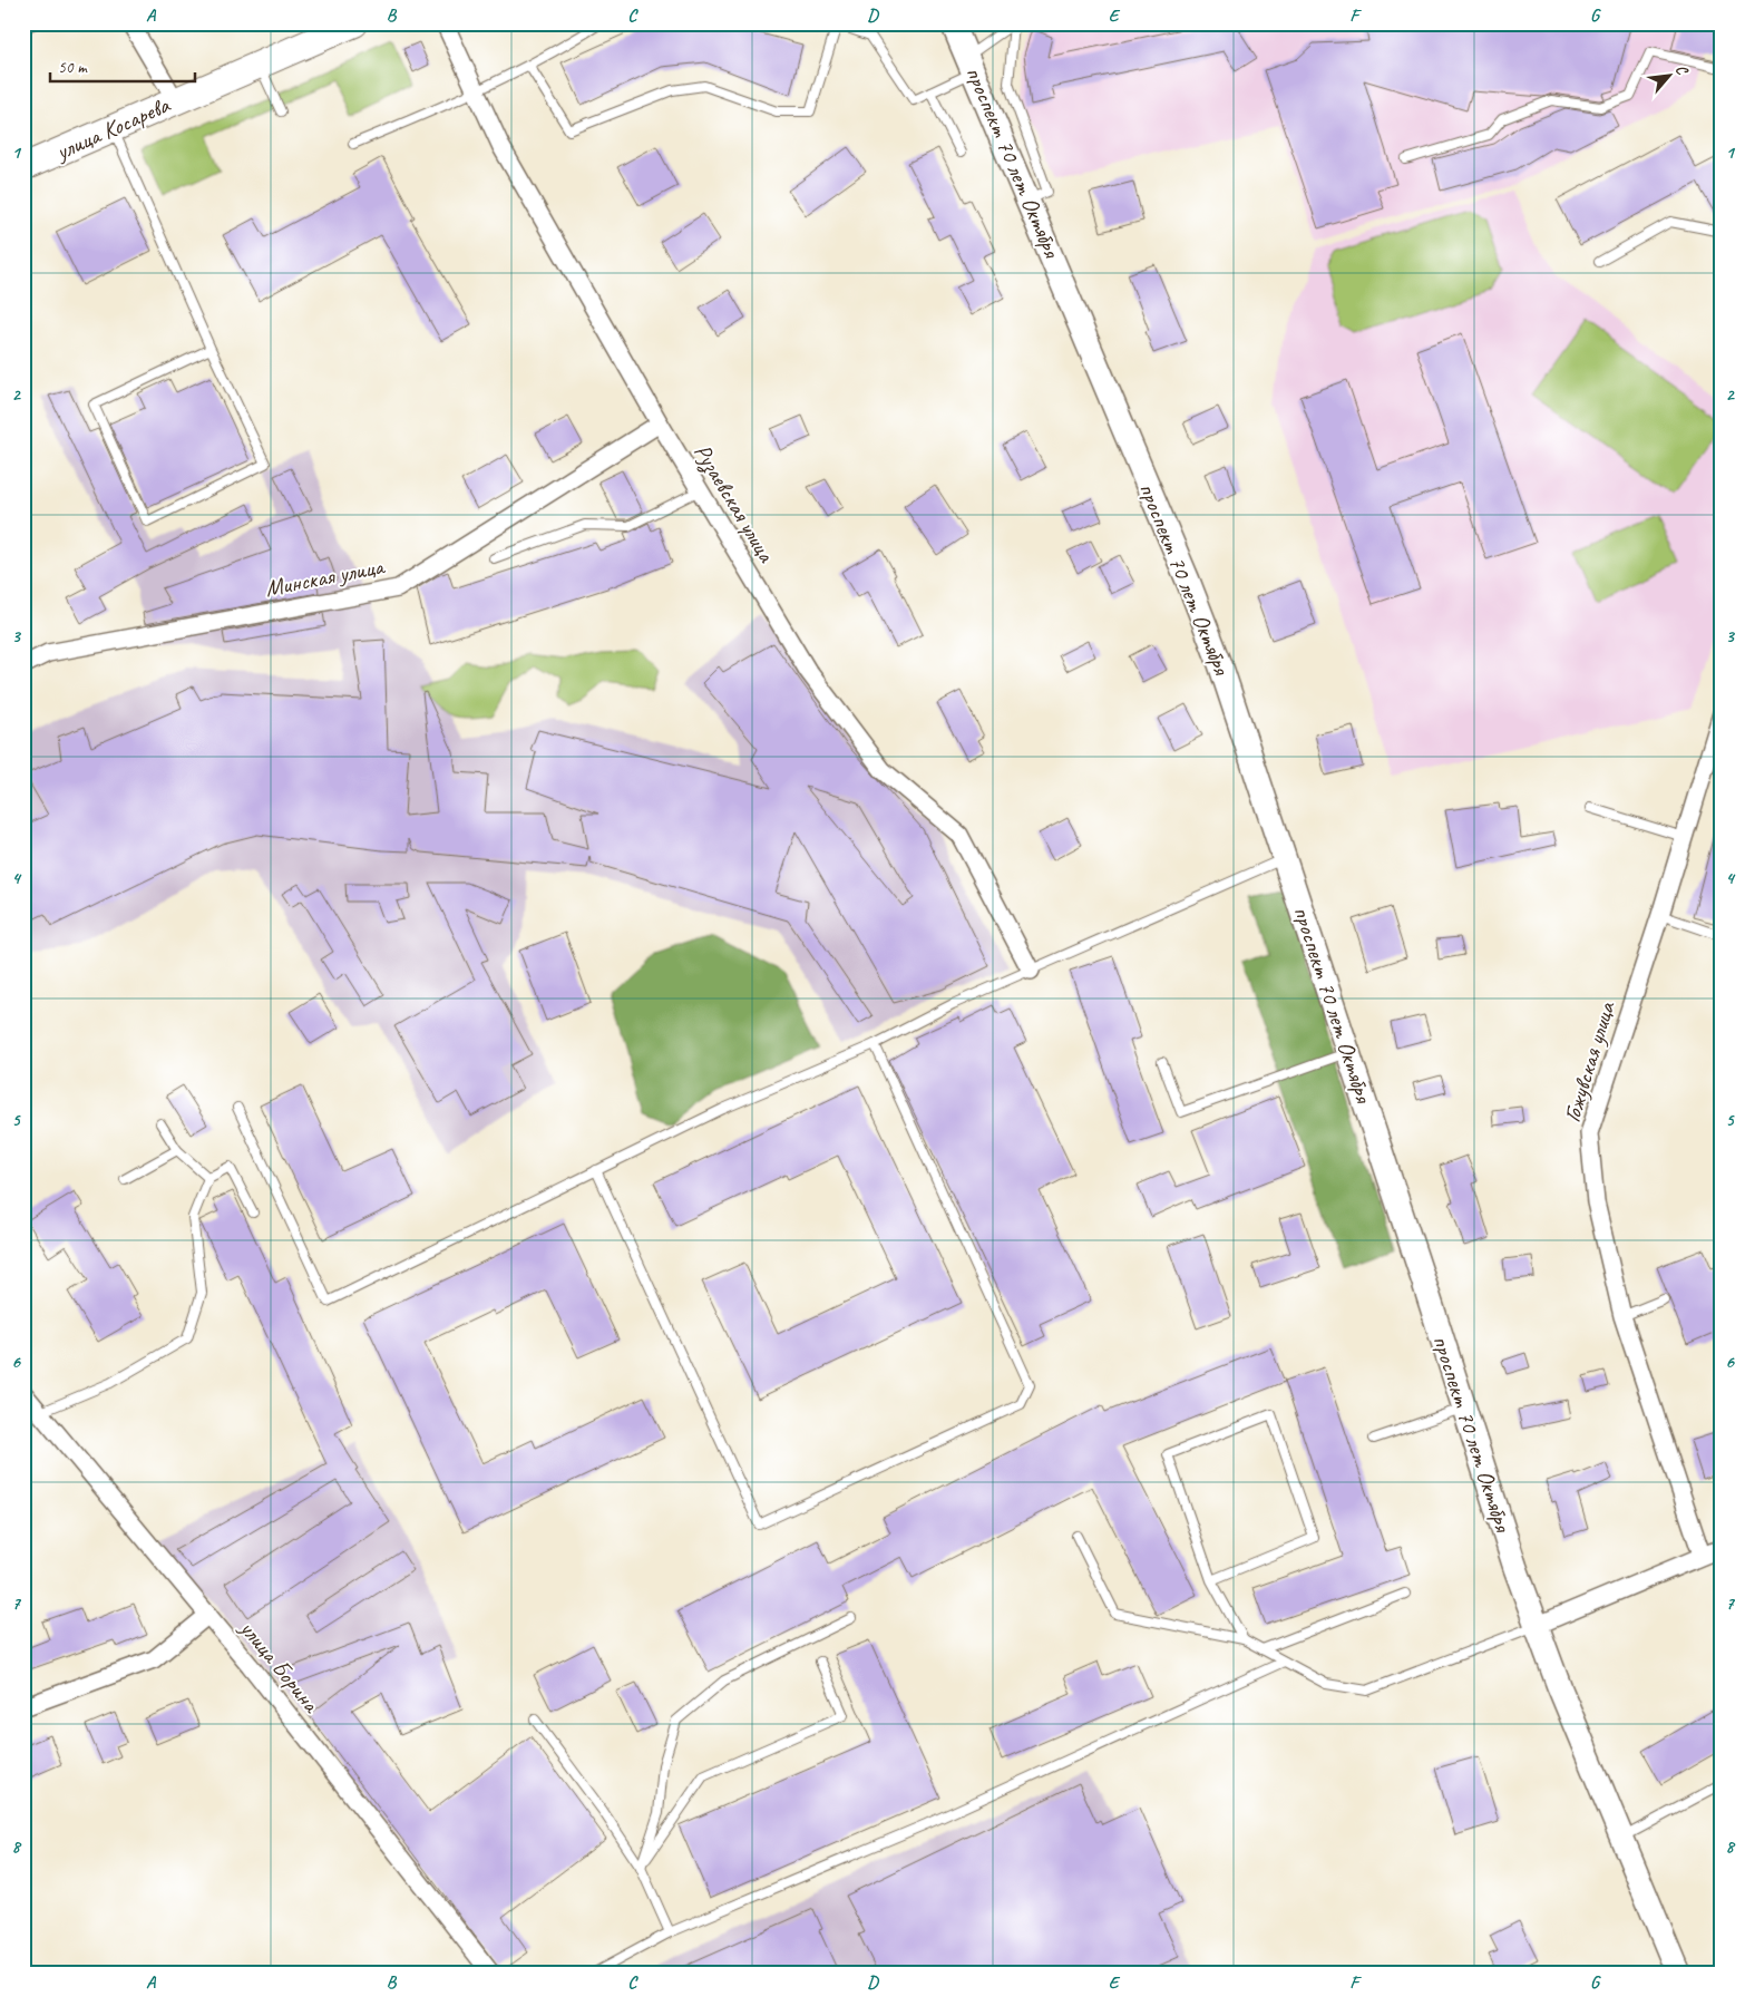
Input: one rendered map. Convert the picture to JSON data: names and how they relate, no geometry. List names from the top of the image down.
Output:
{
  "streets": {
    "main road": ["улица Косарева", "проспект 70 лет Октября"],
    "street": [
      "Рузаевская улица",
      "Минская улица",
      "Гожувская улица",
      "улица Борина"
    ]
  },
  "crossings": [
    ["Рузаевская улица", "Минская улица"]
  ],
  "scale_bar": "50 m",
  "north": "top right",
  "grid": {
    "columns": [
      "A",
      "B",
      "C",
      "D",
      "E",
      "F",
      "G"
    ],
    "rows": [
      "1",
      "2",
      "3",
      "4",
      "5",
      "6",
      "7",
      "8"
    ]
  }
}
